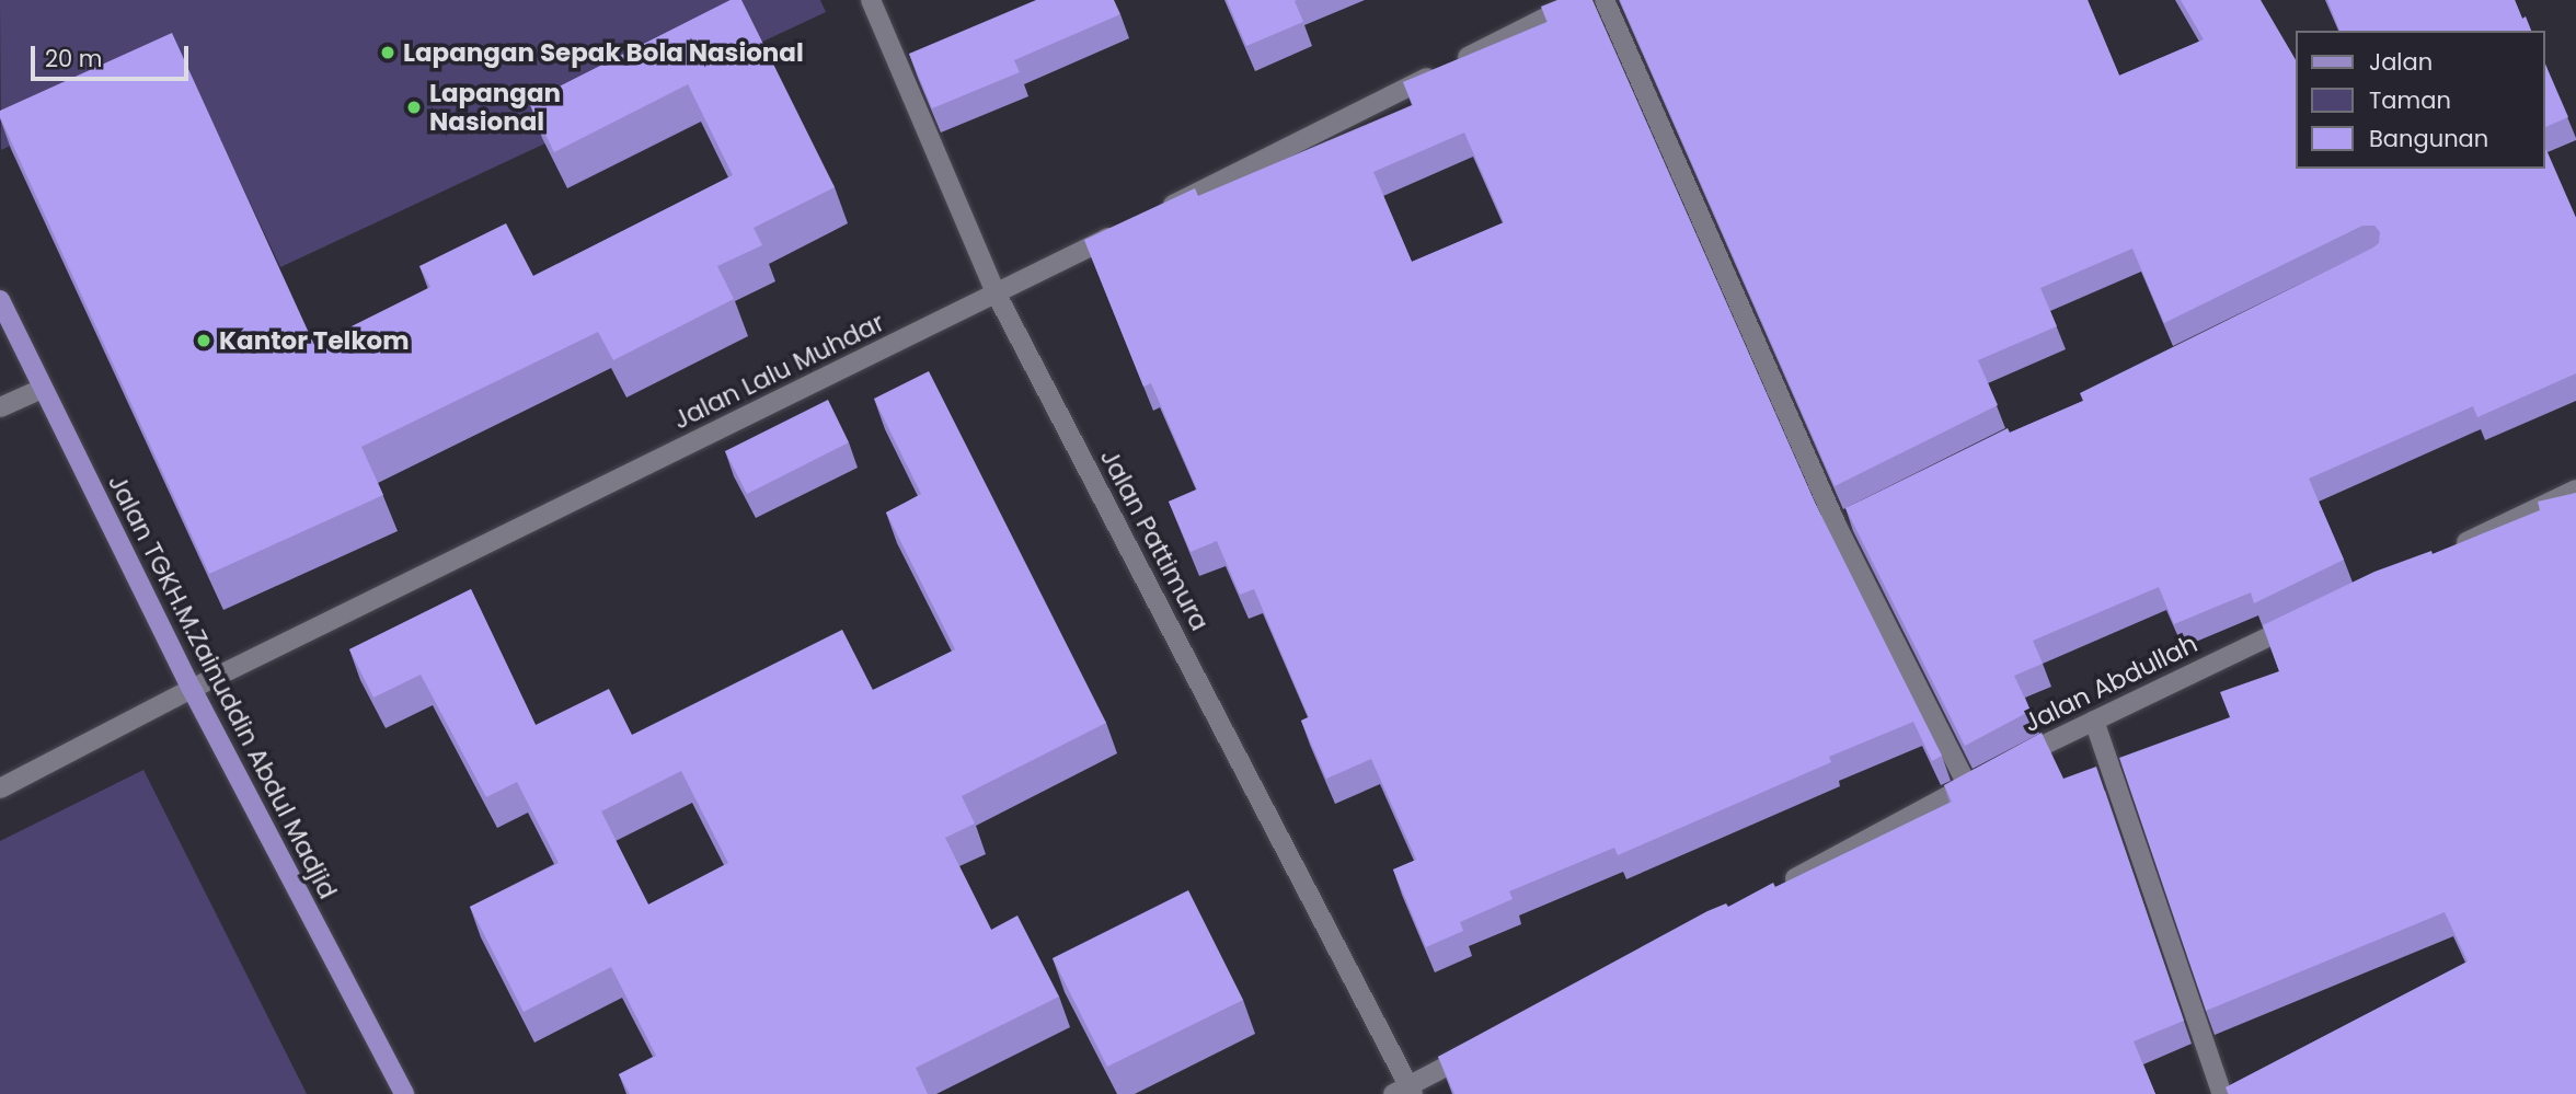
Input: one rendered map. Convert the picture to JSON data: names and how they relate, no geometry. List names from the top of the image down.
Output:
{
  "streets": {
    "main road": ["Jalan TGKH.M.Zainuddin Abdul Madjid"],
    "street": ["Jalan Lalu Muhdar", "Jalan Pattimura", "Jalan Abdullah"]
  },
  "crossings": [
    ["Jalan Lalu Muhdar", "Jalan Pattimura"],
    ["Jalan Lalu Muhdar", "Jalan TGKH.M.Zainuddin Abdul Madjid"]
  ],
  "places": ["Lapangan Sepak Bola Nasional", "Lapangan Nasional", "Kantor Telkom"],
  "legend": ["Jalan", "Taman", "Bangunan"],
  "scale_bar": "20 m"
}
